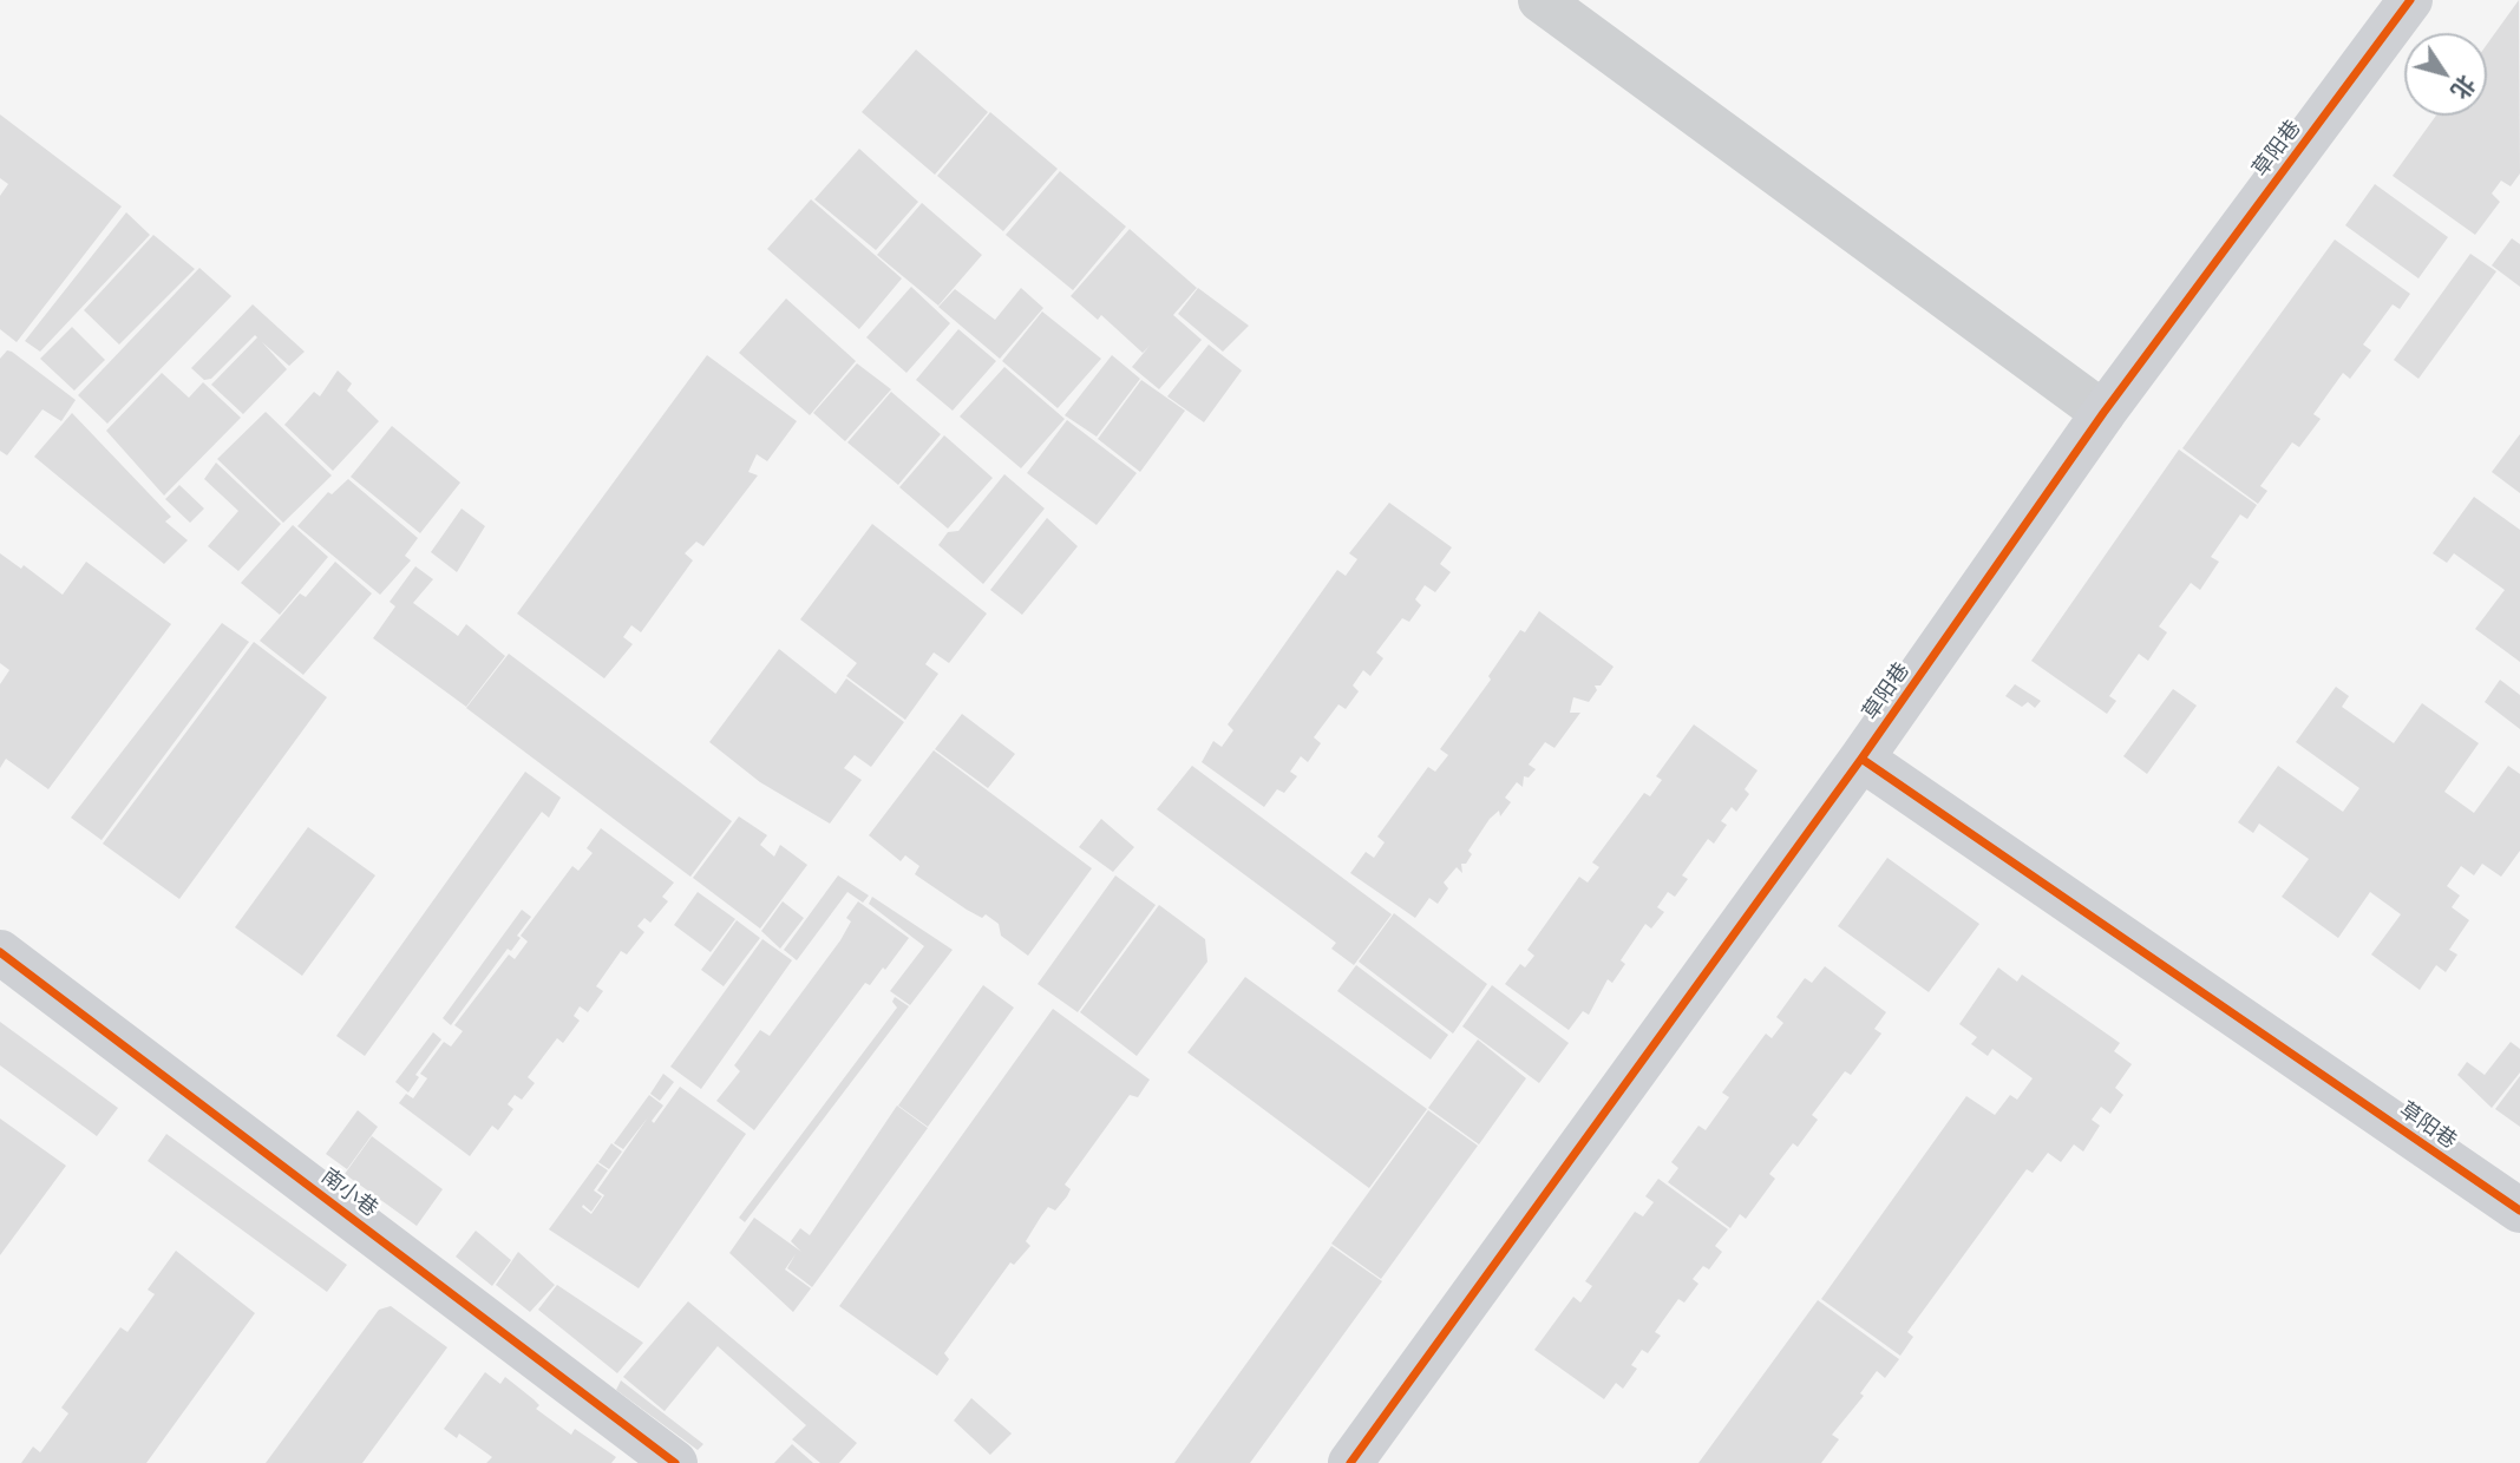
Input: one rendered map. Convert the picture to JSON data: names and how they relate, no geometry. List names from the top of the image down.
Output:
{
  "streets": {
    "street": ["草阳巷", "南小巷"]
  },
  "north": "bottom right"
}
